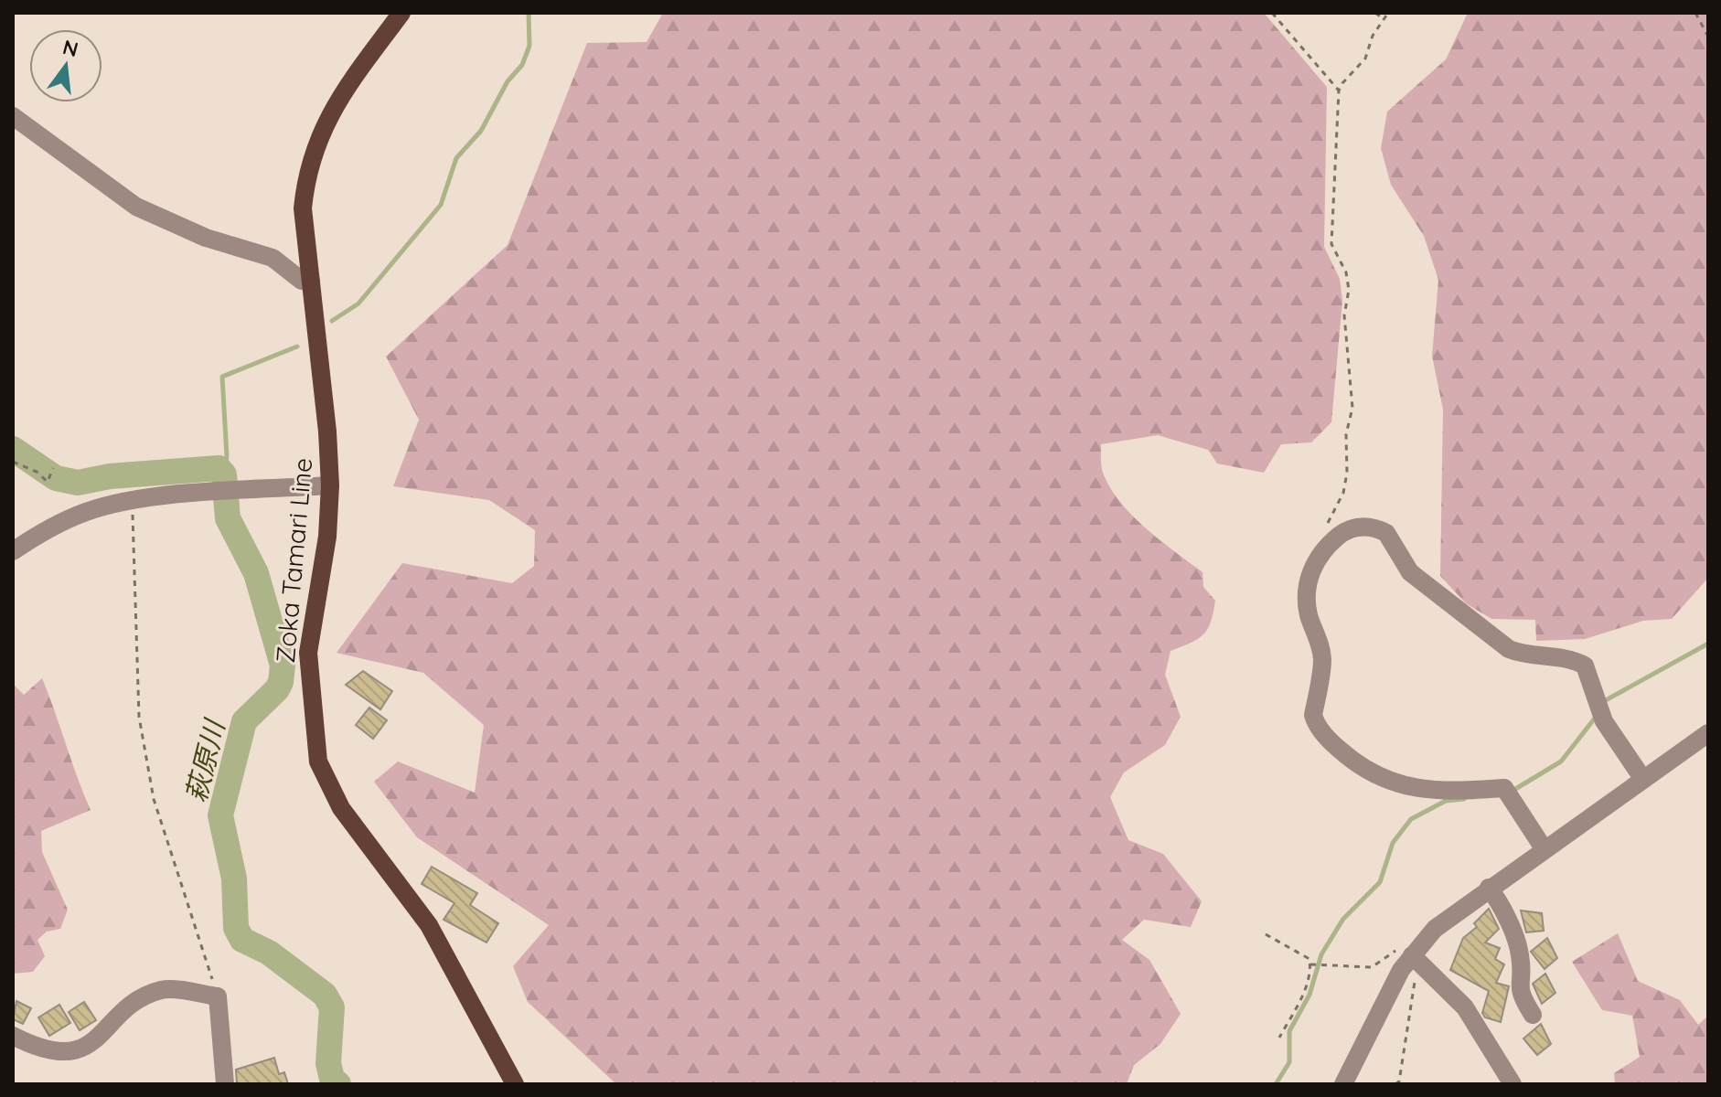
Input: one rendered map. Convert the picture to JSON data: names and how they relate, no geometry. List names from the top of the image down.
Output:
{
  "streets": {
    "main road": ["Zoka Tamari Line"]
  },
  "water": ["萩原川"],
  "north": "top"
}
